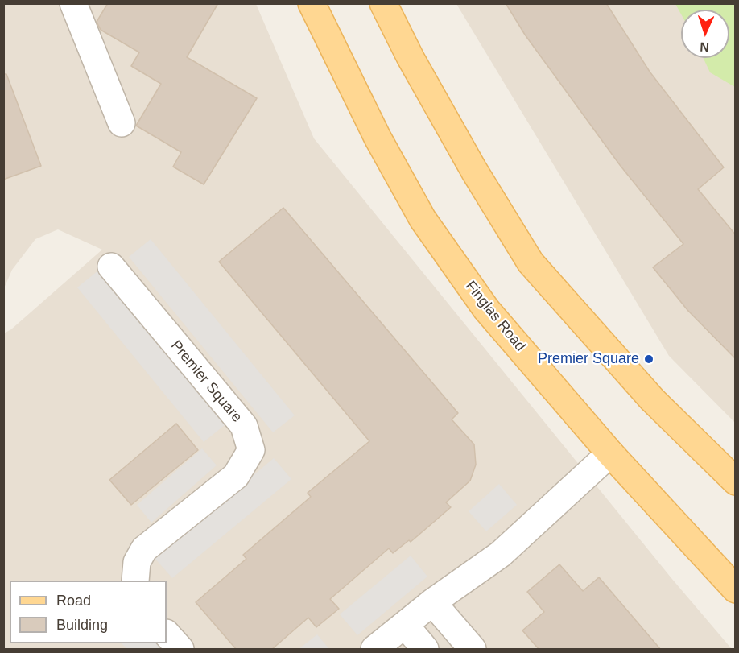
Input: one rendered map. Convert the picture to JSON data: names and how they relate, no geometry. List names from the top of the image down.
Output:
{
  "streets": {
    "main road": ["Finglas Road"],
    "street": ["Premier Square"]
  },
  "places": ["Premier Square"],
  "legend": ["Road", "Building"],
  "north": "bottom"
}
